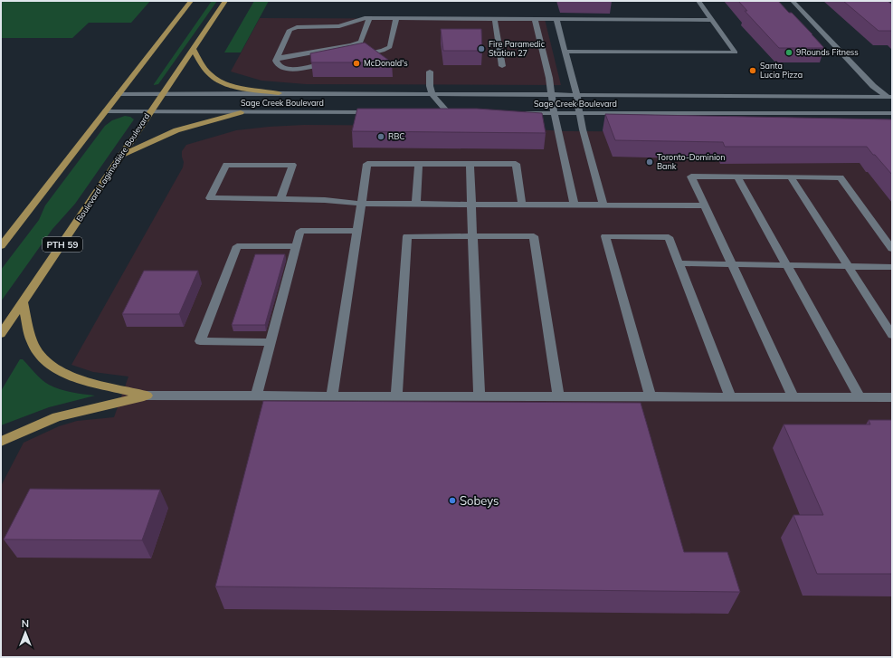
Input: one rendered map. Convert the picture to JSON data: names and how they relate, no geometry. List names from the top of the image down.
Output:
{
  "streets": {
    "main road": ["Boulevard Lagimodière Boulevard", "PTH 59"],
    "street": ["Sage Creek Boulevard"]
  },
  "crossings": [
    ["Sage Creek Boulevard", "Boulevard Lagimodière Boulevard"]
  ],
  "places": [
    "Fire Paramedic Station 27",
    "9Rounds Fitness",
    "McDonald's",
    "Santa Lucia Pizza",
    "RBC",
    "Toronto-Dominion Bank",
    "Sobeys"
  ],
  "north": "top"
}
